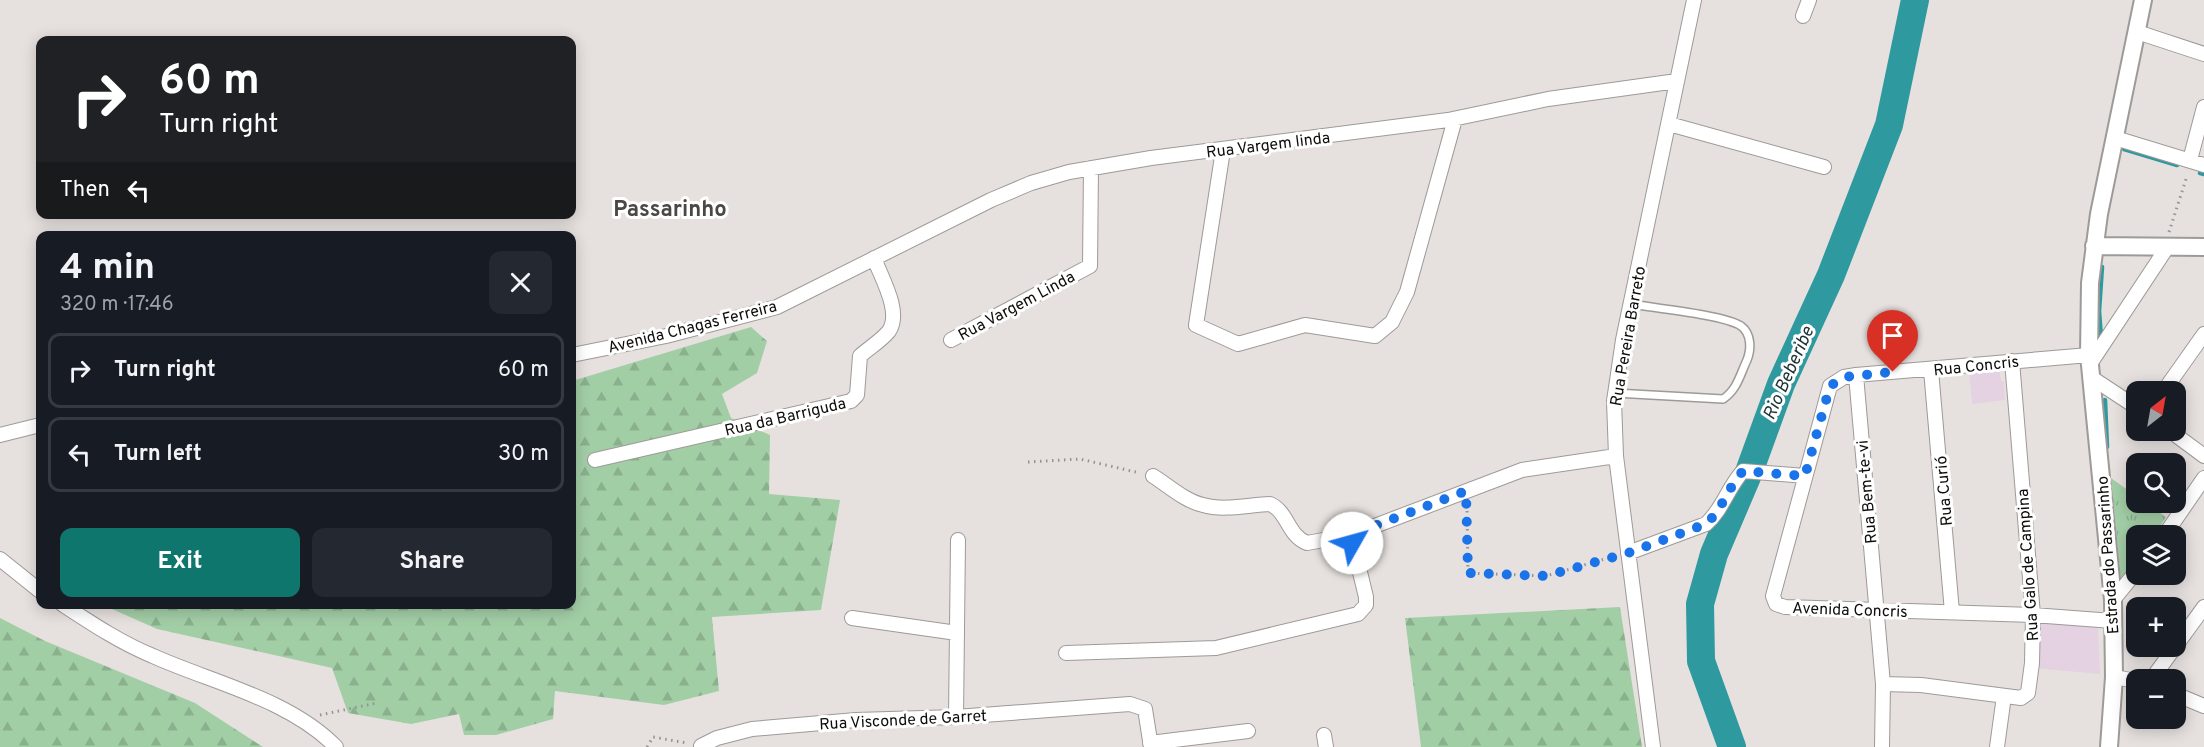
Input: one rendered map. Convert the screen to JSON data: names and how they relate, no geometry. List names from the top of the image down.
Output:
{
  "streets": {
    "street": [
      "Rua Vargem linda",
      "Rua Vargem Linda",
      "Avenida Chagas Ferreira",
      "Rua Pereira Barreto",
      "Rua Concris",
      "Rua da Barriguda",
      "Rua Curió",
      "Rua Bem-te-vi",
      "Estrada do Passarinho",
      "Rua Galo de Campina",
      "Avenida Concris",
      "Rua Visconde de Garret"
    ]
  },
  "crossings": [
    ["Rua Vargem linda", "Rua Vargem Linda"],
    ["Rua Vargem linda", "Avenida Chagas Ferreira"],
    ["Rua Vargem linda", "Rua Pereira Barreto"],
    ["Rua Vargem linda", "Rua da Barriguda"],
    ["Avenida Chagas Ferreira", "Rua da Barriguda"],
    ["Rua Concris", "Rua Curió"],
    ["Rua Concris", "Rua Bem-te-vi"],
    ["Rua Concris", "Estrada do Passarinho"],
    ["Rua Concris", "Rua Galo de Campina"],
    ["Rua Concris", "Avenida Concris"],
    ["Rua Curió", "Avenida Concris"],
    ["Rua Bem-te-vi", "Rua Galo de Campina"],
    ["Rua Bem-te-vi", "Avenida Concris"],
    ["Estrada do Passarinho", "Avenida Concris"],
    ["Rua Galo de Campina", "Avenida Concris"]
  ],
  "districts": ["Passarinho"],
  "water": ["Rio Beberibe"],
  "north": "top right",
  "page": {
    "turn": ["60 m", "Turn right"],
    "then": "Then",
    "heading": ["4 min", "320 m · 17:46"],
    "list": [
      {
        "name": "Turn right",
        "value": "60 m"
      },
      {
        "name": "Turn left",
        "value": "30 m"
      }
    ],
    "map_buttons": ["+", "−"],
    "buttons": ["Exit", "Share"]
  }
}
